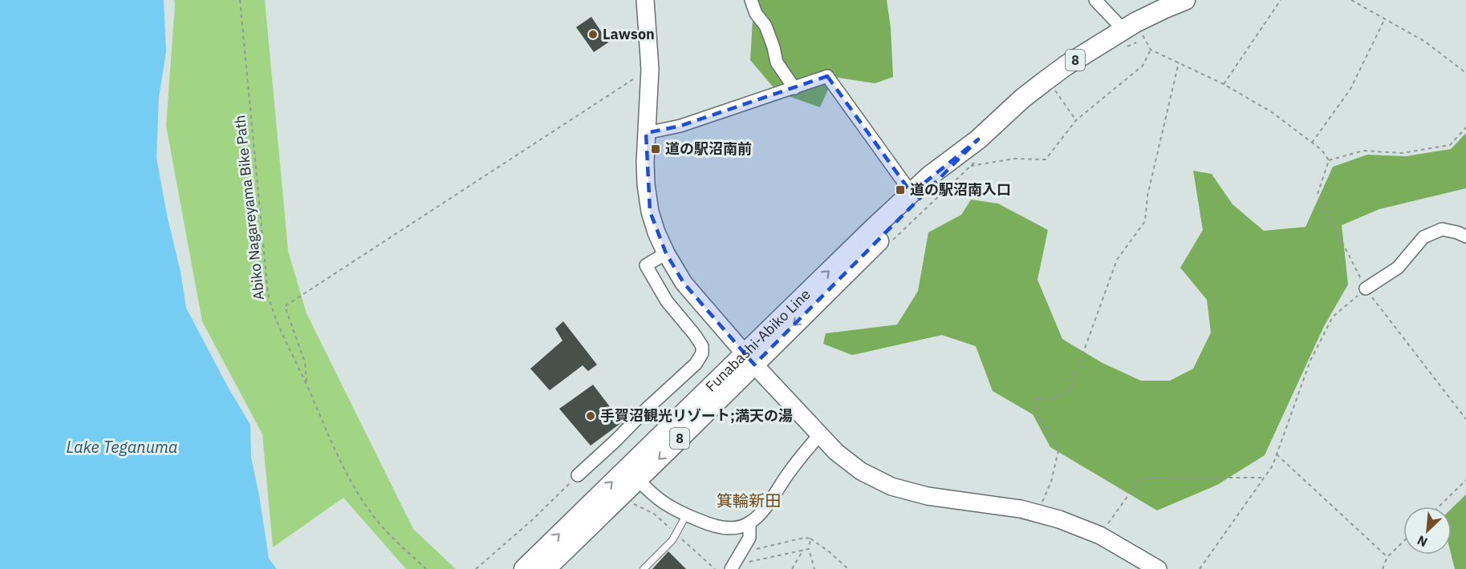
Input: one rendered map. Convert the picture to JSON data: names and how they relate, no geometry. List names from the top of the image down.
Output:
{
  "streets": {
    "main road": ["8", "Funabashi-Abiko Line"],
    "path": ["Abiko Nagareyama Bike Path"]
  },
  "districts": ["箕輪新田"],
  "water": ["Lake Teganuma"],
  "places": {
    "other": ["Lawson", "手賀沼観光リゾート;満天の湯"],
    "transit": ["道の駅沼南前", "道の駅沼南入口"]
  },
  "north": "bottom left"
}
